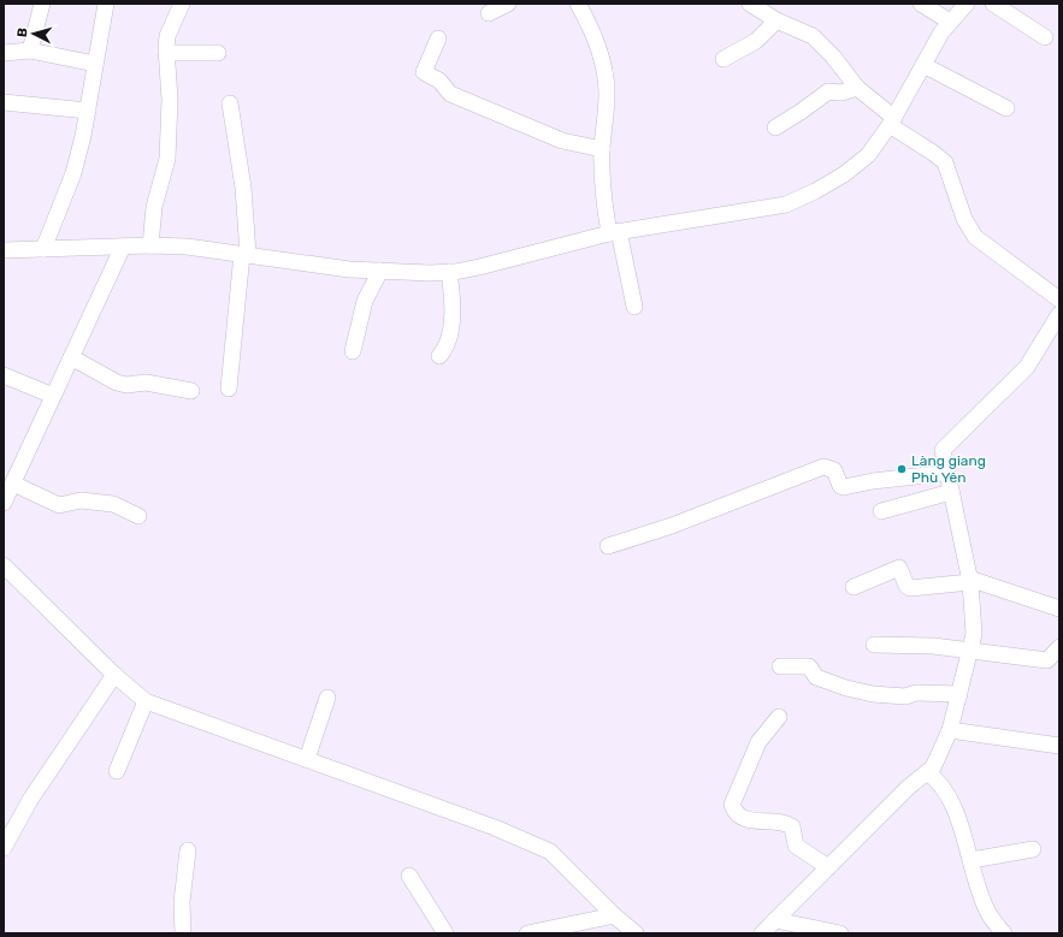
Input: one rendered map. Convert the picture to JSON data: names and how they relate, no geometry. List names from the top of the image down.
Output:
{
  "places": ["Làng giang Phù Yên"],
  "north": "left"
}
